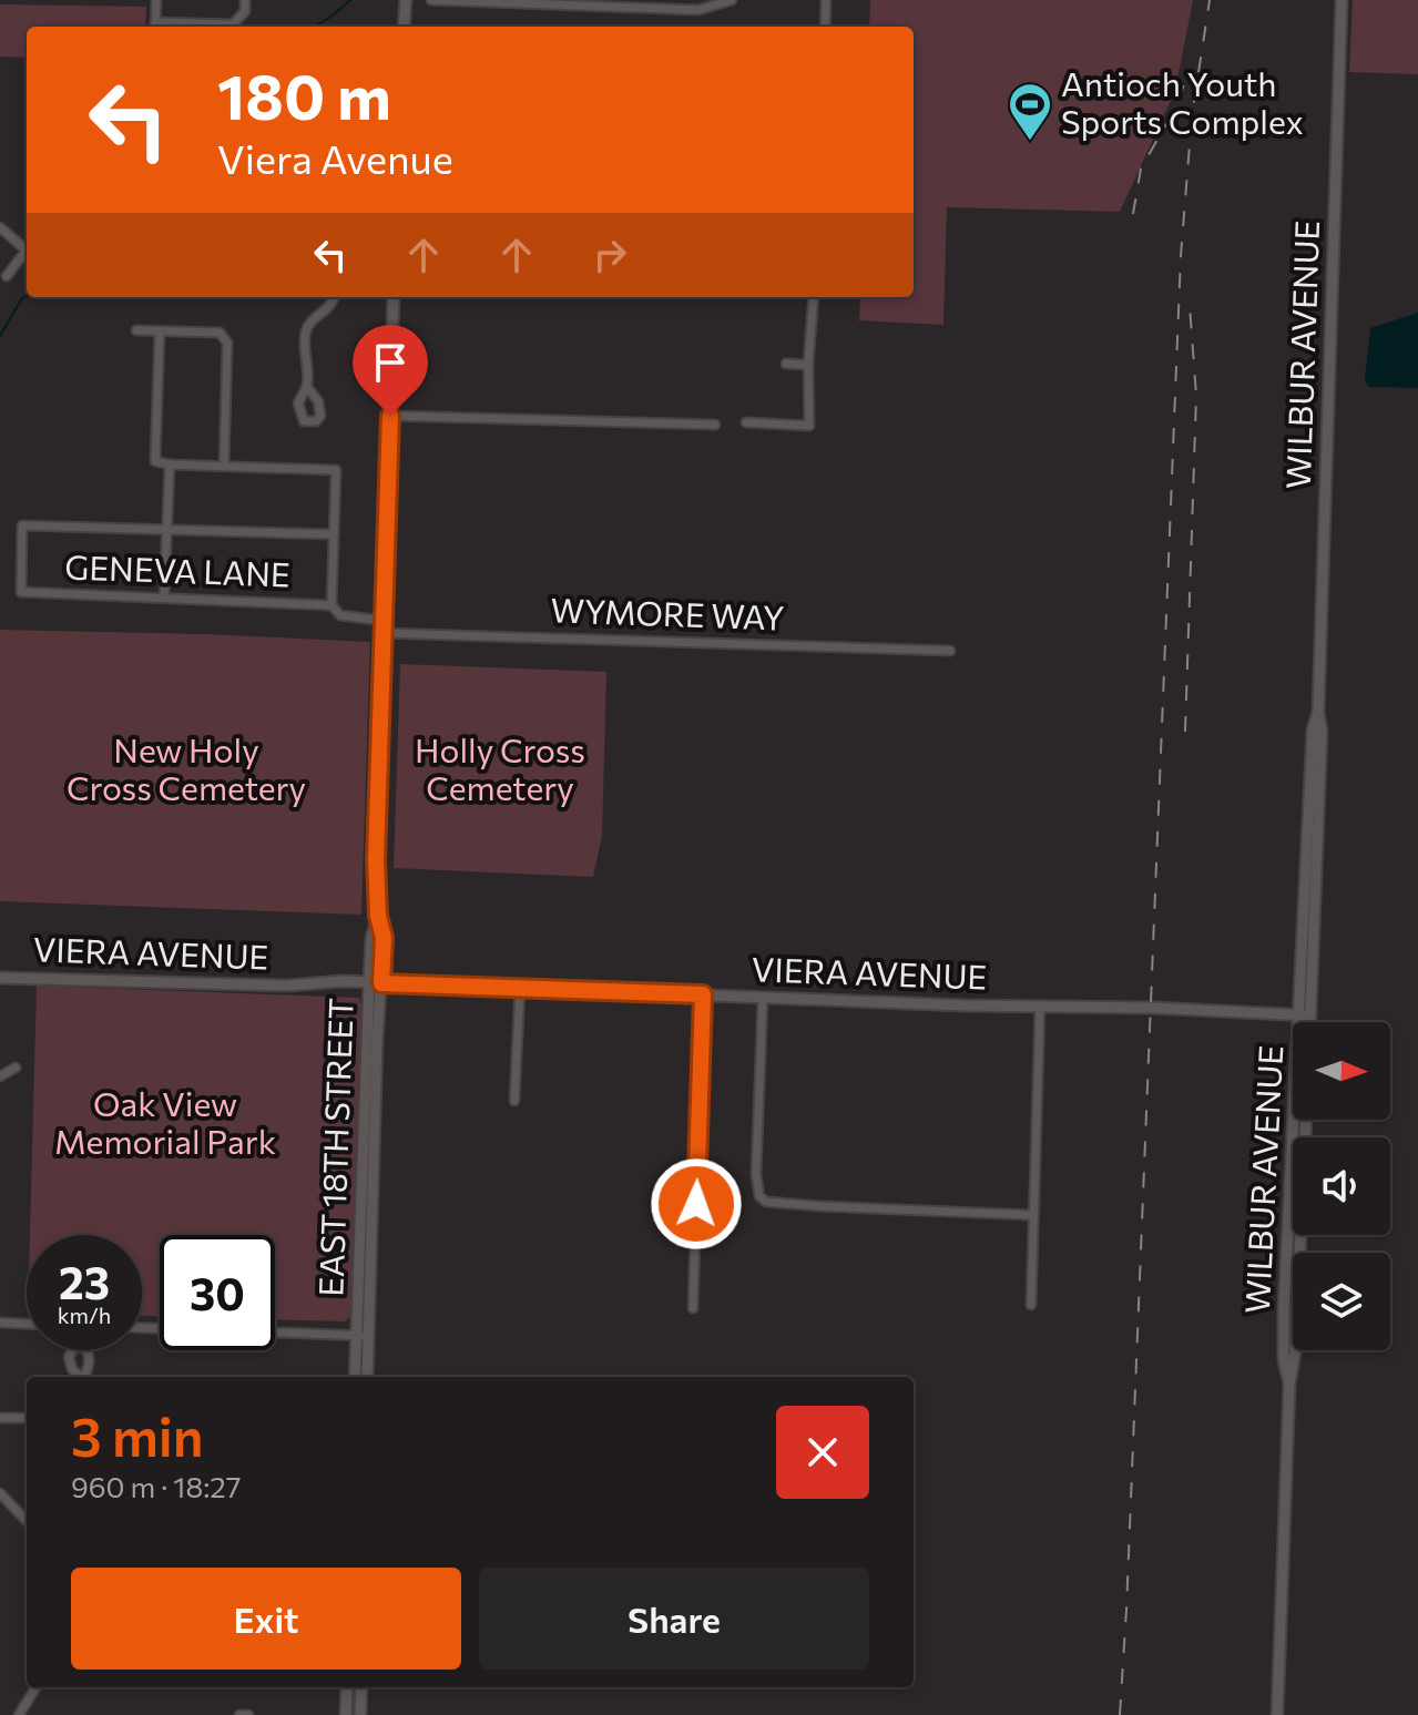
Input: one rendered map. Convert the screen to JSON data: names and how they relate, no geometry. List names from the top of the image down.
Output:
{
  "streets": {
    "main road": ["WILBUR AVENUE", "VIERA AVENUE", "EAST 18TH STREET"],
    "street": ["GENEVA LANE", "WYMORE WAY"]
  },
  "crossings": [
    ["WILBUR AVENUE", "VIERA AVENUE"],
    ["GENEVA LANE", "EAST 18TH STREET"],
    ["WYMORE WAY", "EAST 18TH STREET"],
    ["VIERA AVENUE", "EAST 18TH STREET"]
  ],
  "parks": ["New Holy Cross Cemetery", "Holly Cross Cemetery", "Oak View Memorial Park"],
  "places": {
    "sports": ["Antioch Youth Sports Complex"]
  },
  "north": "right",
  "page": {
    "turn": ["180 m", "Viera Avenue"],
    "speed": "23 km/h",
    "limit": "30",
    "heading": ["3 min", "960 m · 18:27"],
    "buttons": ["Exit", "Share"]
  }
}
